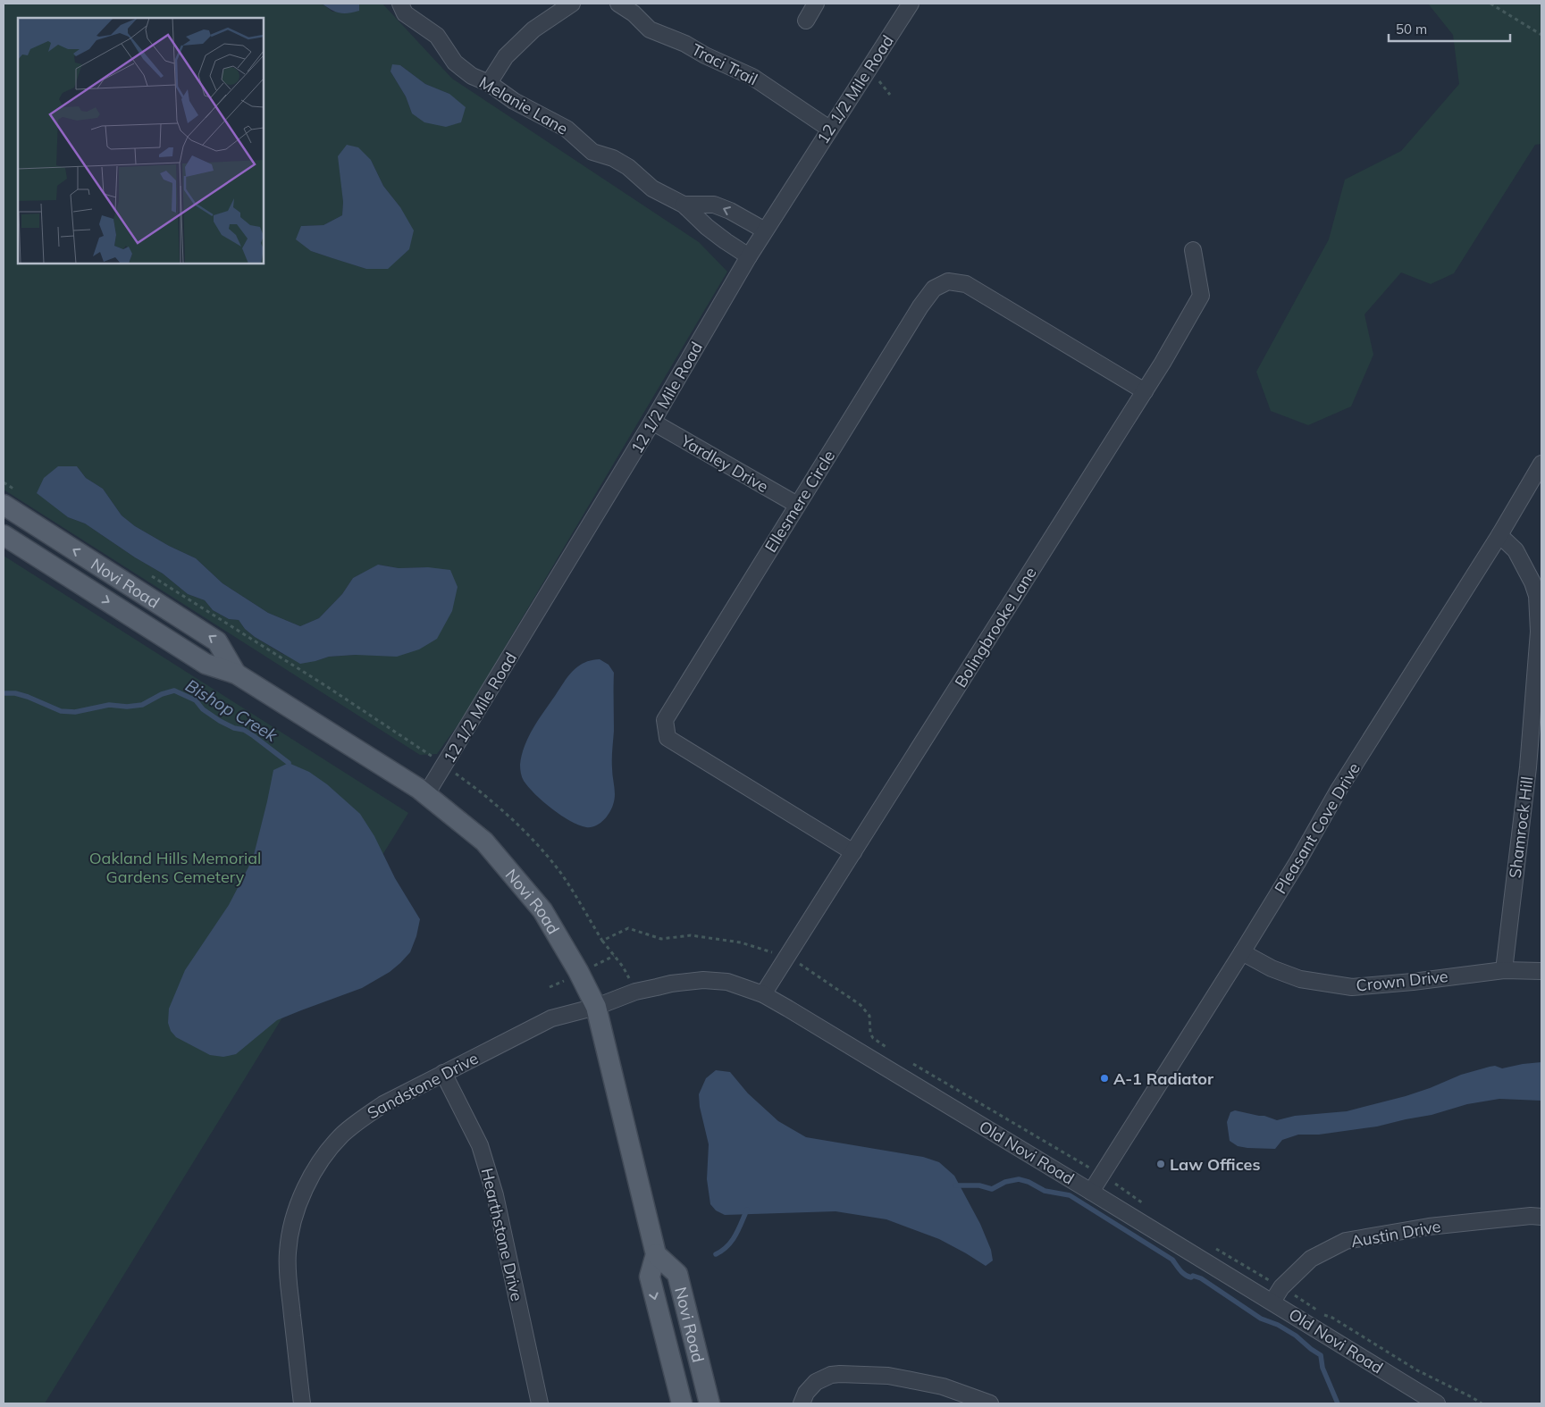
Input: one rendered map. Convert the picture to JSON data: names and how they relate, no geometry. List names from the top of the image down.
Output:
{
  "streets": {
    "main road": ["Novi Road"],
    "street": [
      "Traci Trail",
      "12 1/2 Mile Road",
      "Melanie Lane",
      "Yardley Drive",
      "Ellesmere Circle",
      "Bolingbrooke Lane",
      "Shamrock Hill",
      "Pleasant Cove Drive",
      "Crown Drive",
      "Sandstone Drive",
      "Old Novi Road",
      "Austin Drive",
      "Hearthstone Drive"
    ]
  },
  "crossings": [
    ["Traci Trail", "12 1/2 Mile Road"],
    ["12 1/2 Mile Road", "Melanie Lane"],
    ["12 1/2 Mile Road", "Yardley Drive"],
    ["12 1/2 Mile Road", "Novi Road"],
    ["Yardley Drive", "Ellesmere Circle"],
    ["Ellesmere Circle", "Bolingbrooke Lane"],
    ["Novi Road", "Sandstone Drive"],
    ["Novi Road", "Old Novi Road"],
    ["Bolingbrooke Lane", "Old Novi Road"],
    ["Shamrock Hill", "Pleasant Cove Drive"],
    ["Shamrock Hill", "Crown Drive"],
    ["Pleasant Cove Drive", "Crown Drive"],
    ["Pleasant Cove Drive", "Old Novi Road"],
    ["Sandstone Drive", "Old Novi Road"],
    ["Sandstone Drive", "Hearthstone Drive"],
    ["Old Novi Road", "Austin Drive"]
  ],
  "water": ["Bishop Creek"],
  "parks": ["Oakland Hills Memorial Gardens Cemetery"],
  "places": ["A-1 Radiator", "Law Offices"],
  "scale_bar": "50 m"
}
